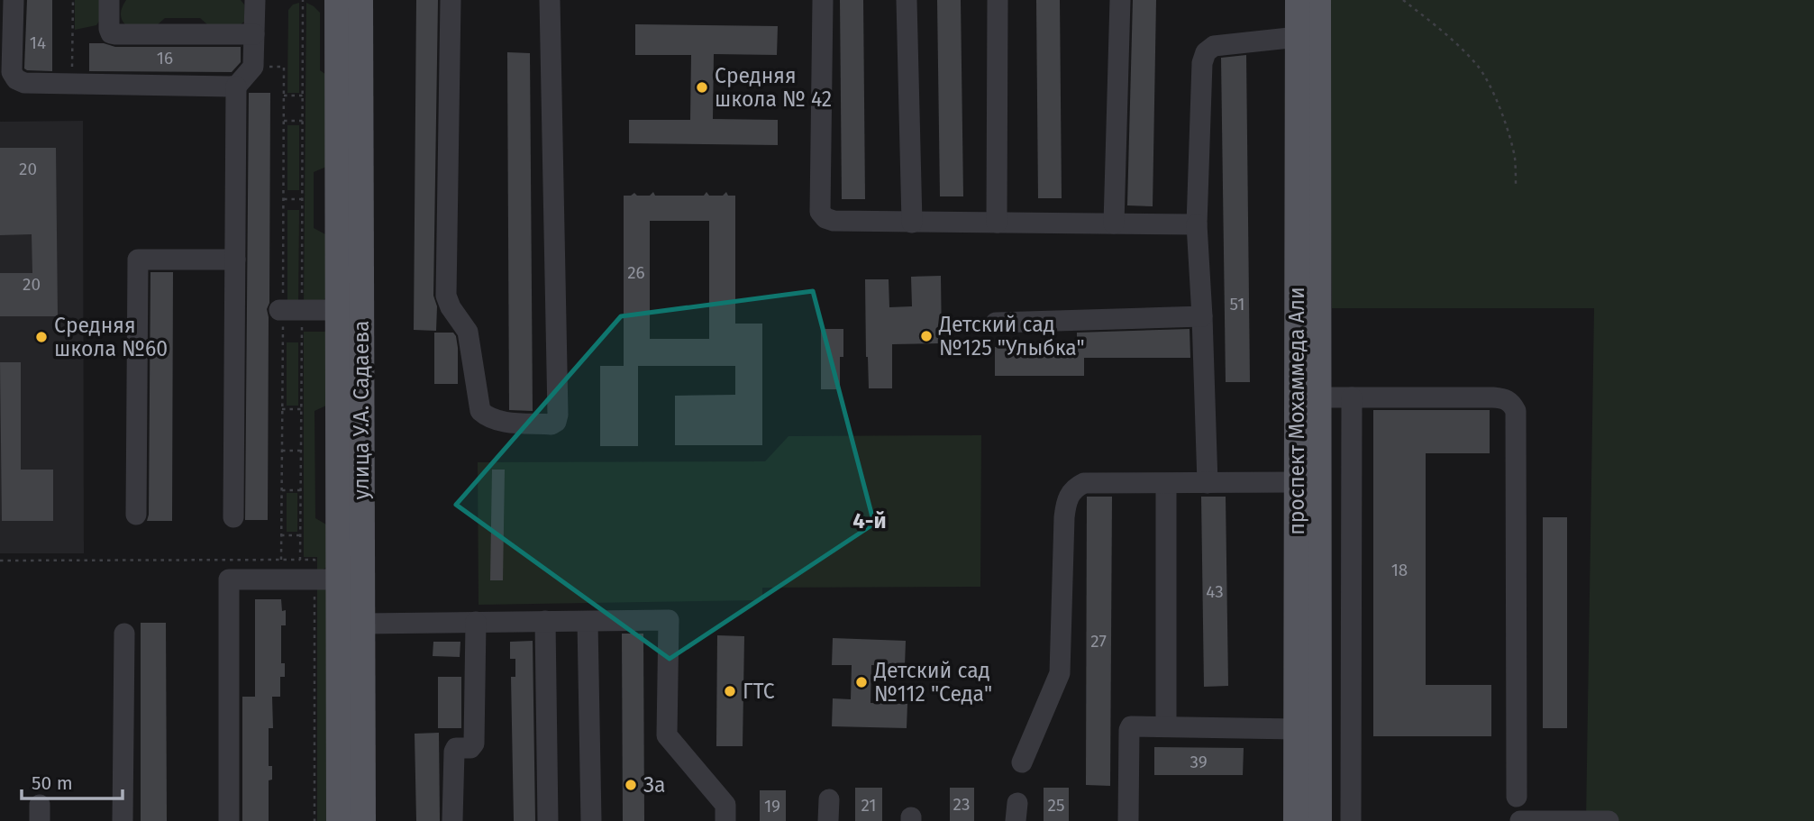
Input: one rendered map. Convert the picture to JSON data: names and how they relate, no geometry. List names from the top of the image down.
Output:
{
  "streets": {
    "main road": ["улица У.А. Садаева", "проспект Мохаммеда Али"]
  },
  "districts": ["4-й"],
  "places": [
    "Средняя школа № 42",
    "Детский сад №125 \"Улыбка\"",
    "Средняя школа №60",
    "Детский сад №112 \"Седа\"",
    "ГТС",
    "За"
  ],
  "house_numbers": [
    "14",
    "16",
    "20",
    "26",
    "20",
    "51",
    "18",
    "43",
    "27",
    "39",
    "23",
    "21",
    "25",
    "19"
  ],
  "scale_bar": "50 m"
}
